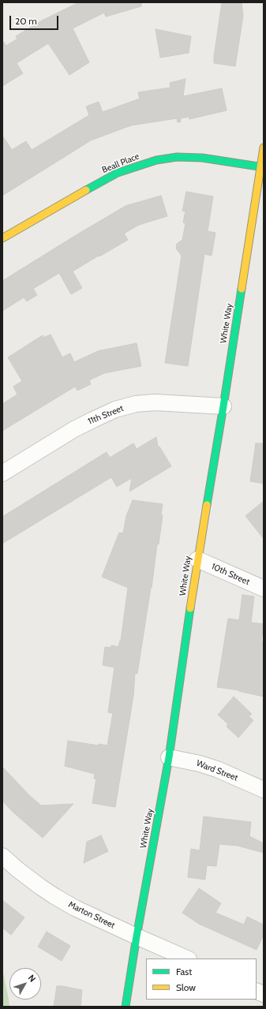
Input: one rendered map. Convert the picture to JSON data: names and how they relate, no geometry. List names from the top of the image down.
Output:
{
  "streets": {
    "street": [
      "Beall Place",
      "White Way",
      "11th Street",
      "10th Street",
      "Ward Street",
      "Marton Street"
    ]
  },
  "crossings": [
    ["Beall Place", "White Way"],
    ["White Way", "11th Street"],
    ["White Way", "10th Street"],
    ["White Way", "Ward Street"],
    ["White Way", "Marton Street"]
  ],
  "legend": ["Fast", "Slow"],
  "scale_bar": "20 m",
  "north": "top right"
}
